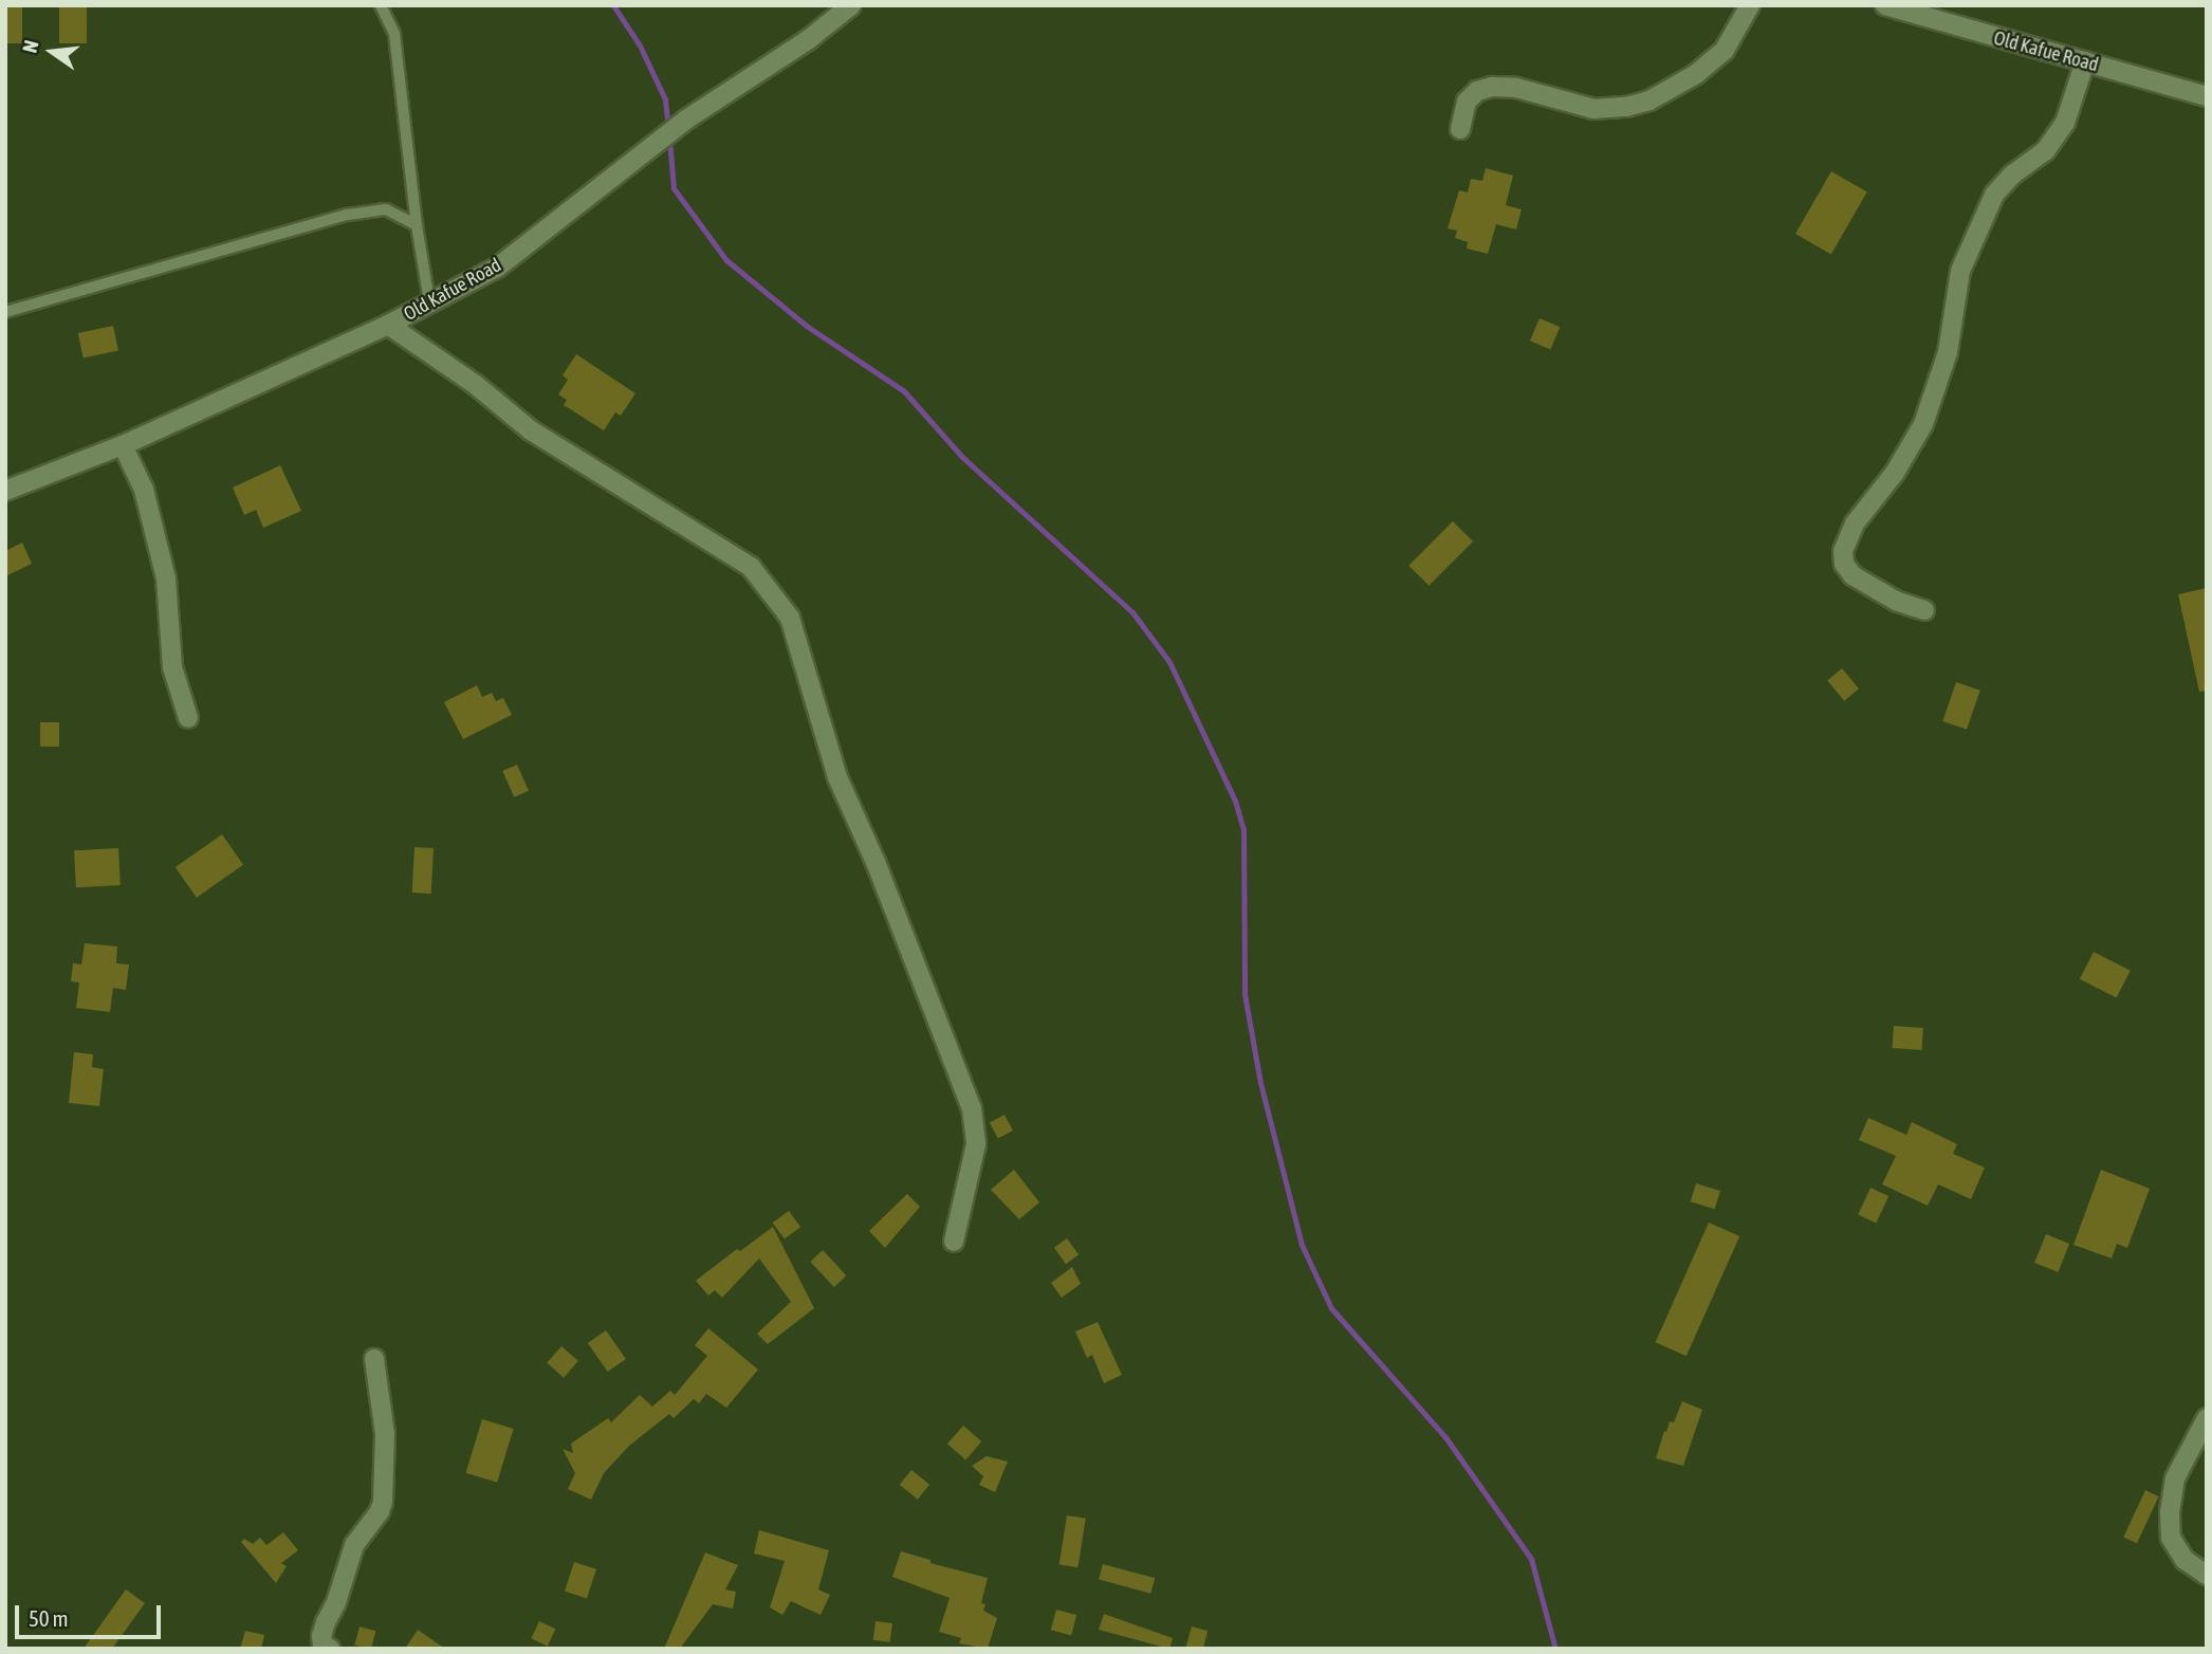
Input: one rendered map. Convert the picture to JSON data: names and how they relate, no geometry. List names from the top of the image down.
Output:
{
  "streets": {
    "street": ["Old Kafue Road"]
  },
  "scale_bar": "50 m",
  "north": "left"
}
